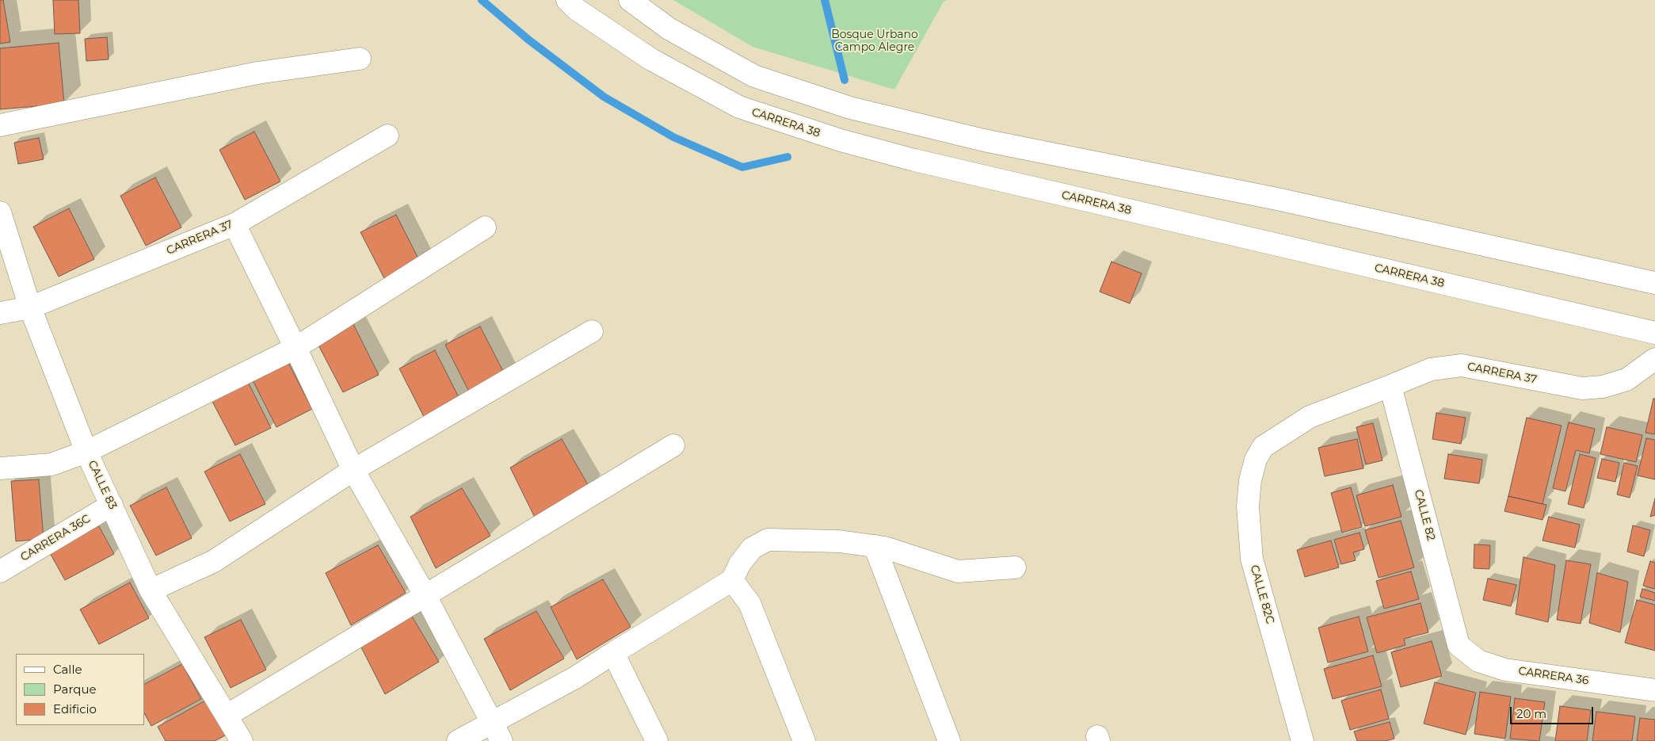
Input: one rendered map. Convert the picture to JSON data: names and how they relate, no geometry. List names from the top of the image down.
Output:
{
  "streets": {
    "street": [
      "CARRERA 38",
      "CARRERA 37",
      "CALLE 83",
      "CALLE 82",
      "CARRERA 36C",
      "CALLE 82C",
      "CARRERA 36"
    ]
  },
  "crossings": [
    ["CARRERA 37", "CALLE 83"],
    ["CARRERA 37", "CALLE 82"],
    ["CARRERA 37", "CALLE 82C"],
    ["CALLE 83", "CARRERA 36C"],
    ["CALLE 82", "CARRERA 36"]
  ],
  "parks": ["Bosque Urbano Campo Alegre"],
  "legend": ["Calle", "Parque", "Edificio"],
  "scale_bar": "20 m"
}
